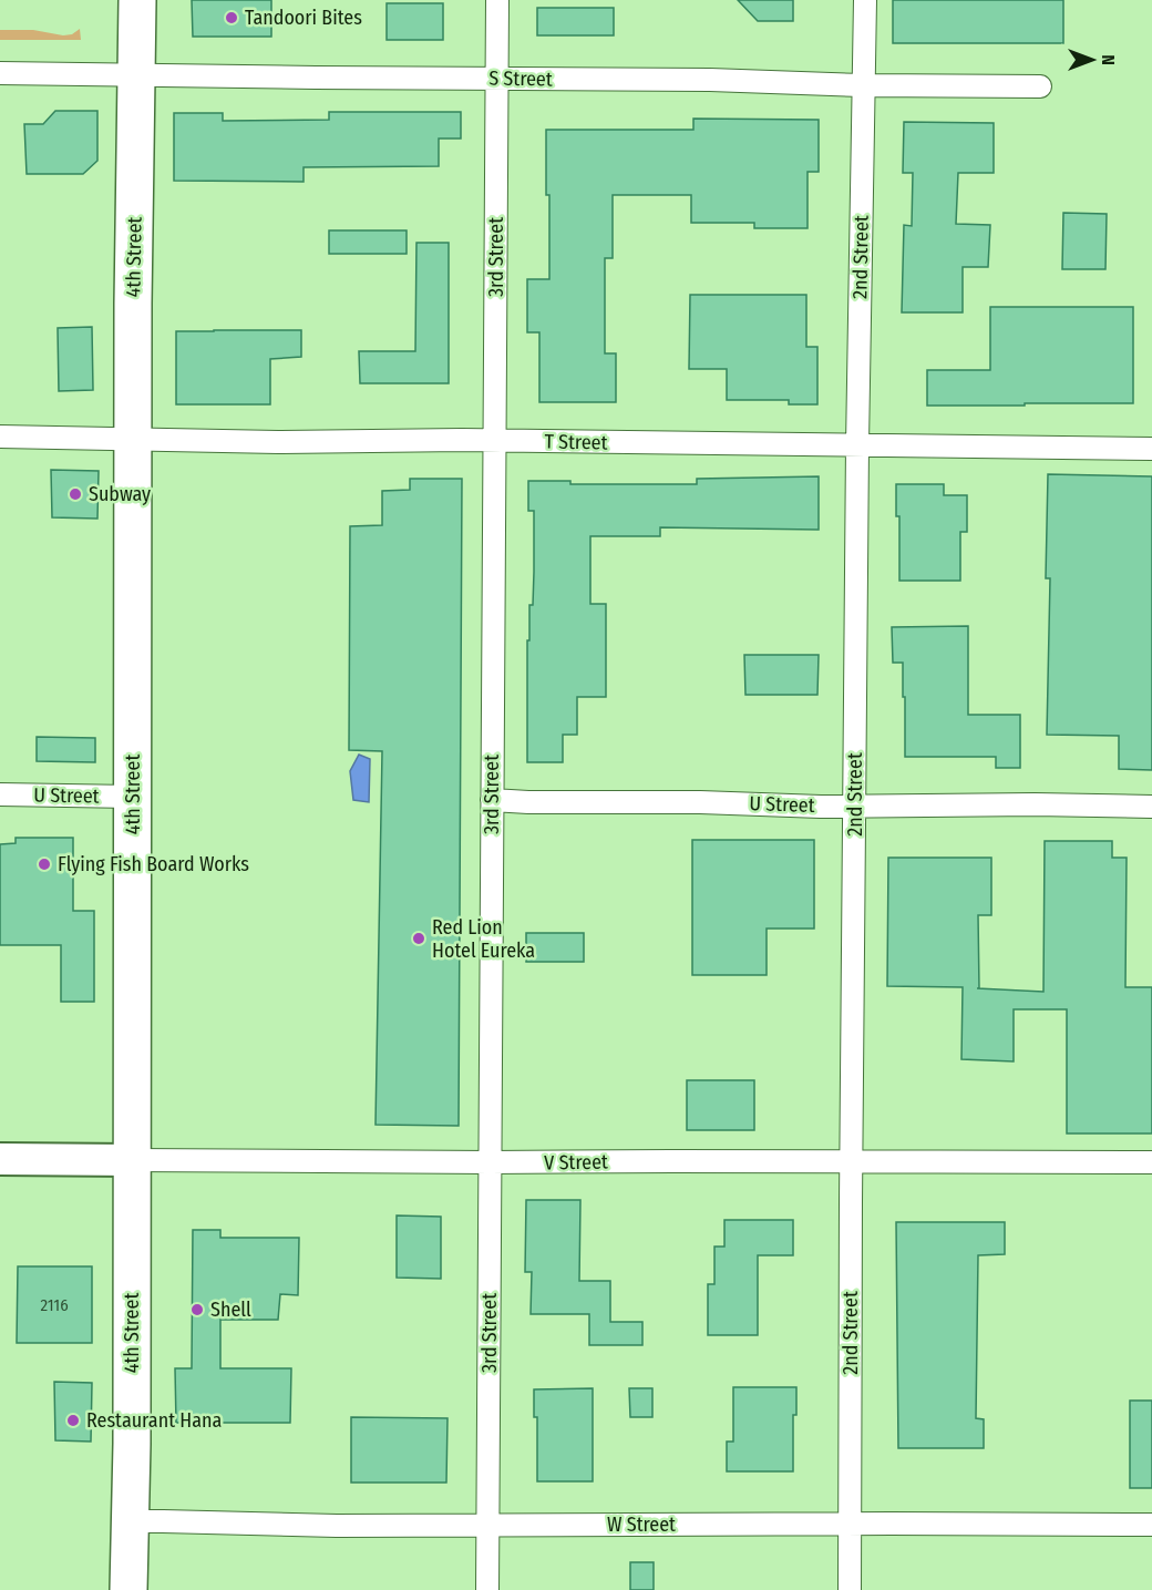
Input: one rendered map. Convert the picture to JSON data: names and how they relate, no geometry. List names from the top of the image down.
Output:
{
  "streets": {
    "highway": ["4th Street"],
    "main road": ["V Street"],
    "street": [
      "S Street",
      "3rd Street",
      "2nd Street",
      "T Street",
      "U Street",
      "W Street"
    ]
  },
  "crossings": [
    ["S Street", "4th Street"],
    ["S Street", "3rd Street"],
    ["S Street", "2nd Street"],
    ["4th Street", "T Street"],
    ["4th Street", "U Street"],
    ["4th Street", "V Street"],
    ["4th Street", "W Street"],
    ["3rd Street", "T Street"],
    ["3rd Street", "U Street"],
    ["3rd Street", "V Street"],
    ["3rd Street", "W Street"],
    ["2nd Street", "T Street"],
    ["2nd Street", "U Street"],
    ["2nd Street", "V Street"],
    ["2nd Street", "W Street"]
  ],
  "places": [
    "Tandoori Bites",
    "Subway",
    "Flying Fish Board Works",
    "Red Lion Hotel Eureka",
    "Shell",
    "Restaurant Hana"
  ],
  "house_numbers": ["2116"],
  "north": "right"
}
